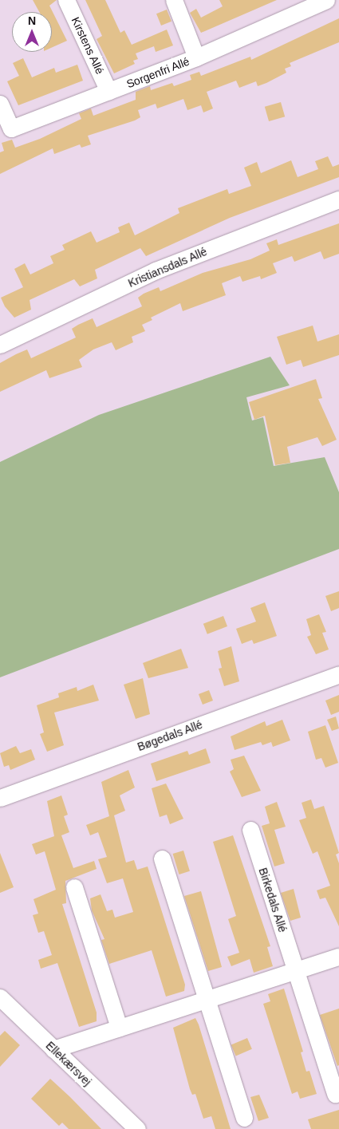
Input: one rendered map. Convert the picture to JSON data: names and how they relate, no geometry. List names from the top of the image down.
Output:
{
  "streets": {
    "street": [
      "Kirstens Allé",
      "Sorgenfri Allé",
      "Kristiansdals Allé",
      "Bøgedals Allé",
      "Birkedals Allé",
      "Ellekærsvej"
    ]
  },
  "crossings": [
    ["Kirstens Allé", "Sorgenfri Allé"]
  ],
  "north": "top"
}
